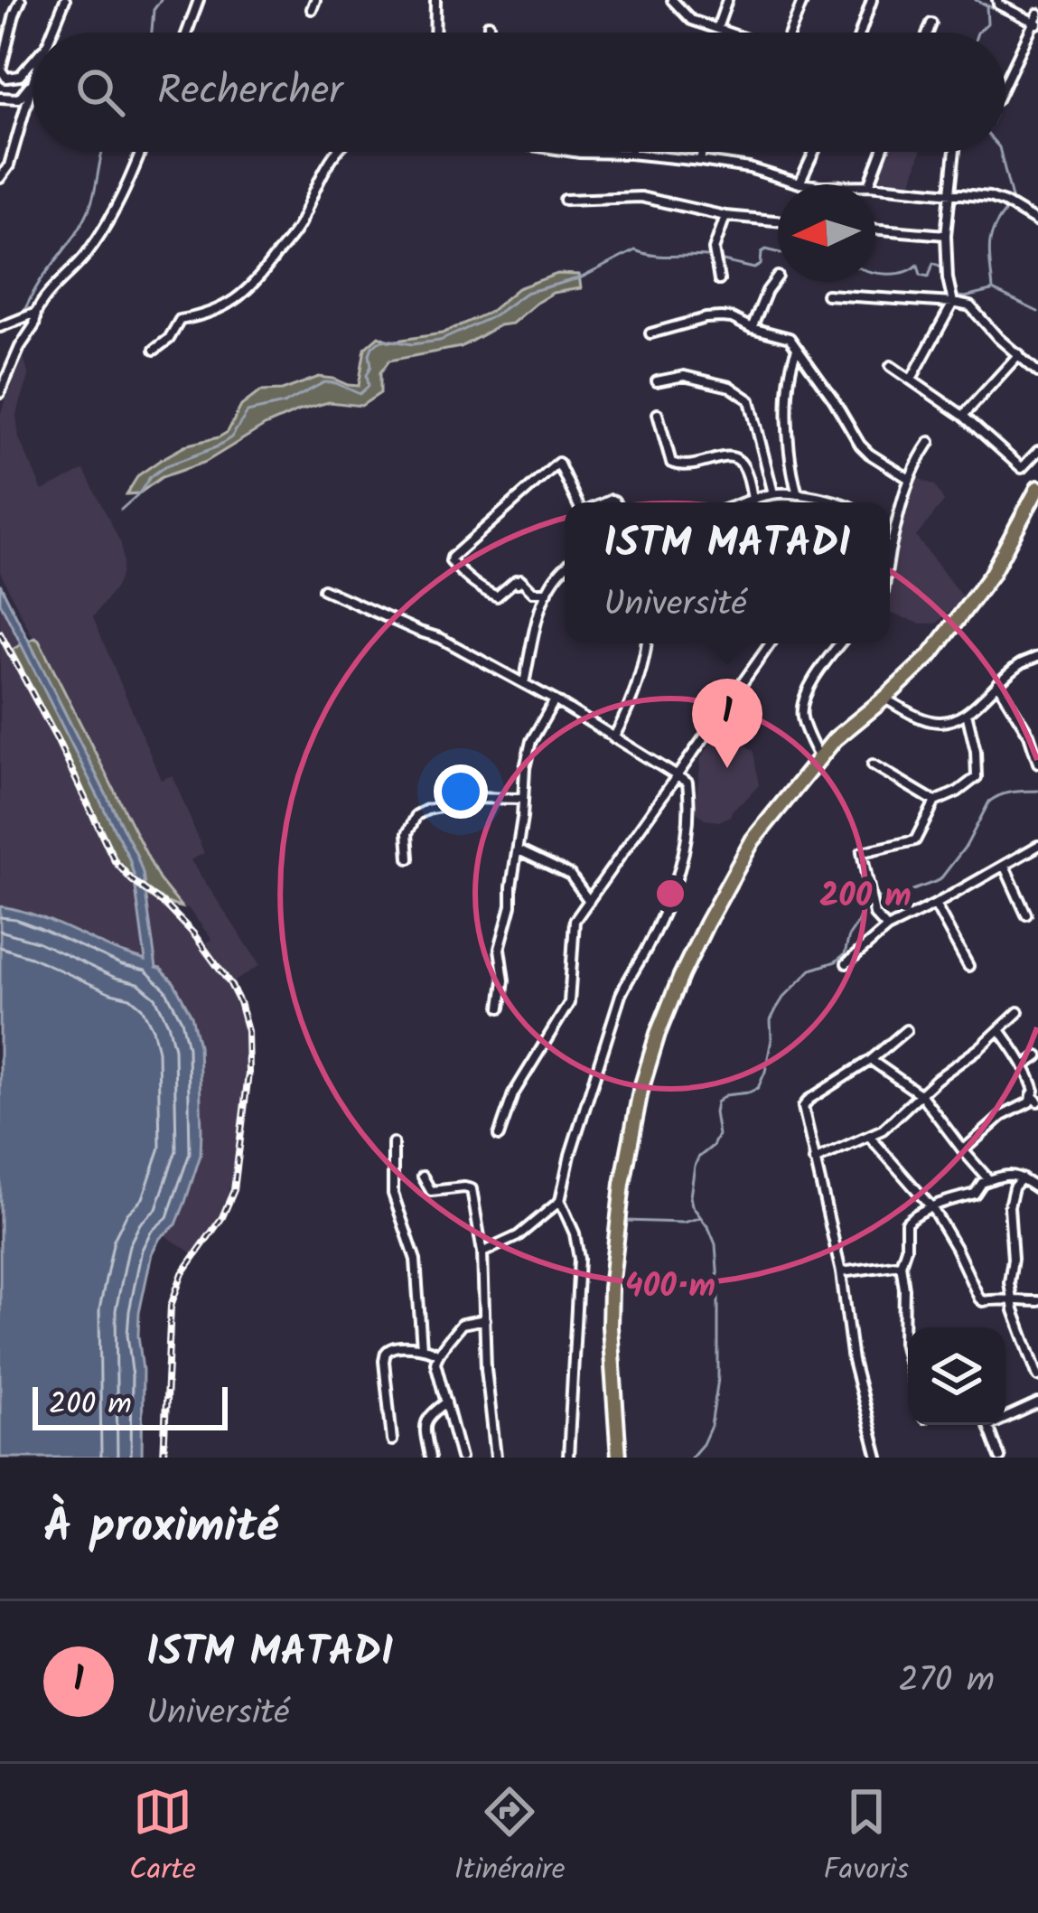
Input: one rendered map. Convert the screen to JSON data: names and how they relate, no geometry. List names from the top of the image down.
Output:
{
  "scale_bar": "200 m",
  "north": "left",
  "page": {
    "search": "Rechercher",
    "popup": ["ISTM MATADI", "Université"],
    "pins": "1",
    "scale": "200 m",
    "heading": "À proximité",
    "list": [
      {
        "mark": "1",
        "name": "ISTM MATADI",
        "note": "Université",
        "value": "270 m"
      }
    ],
    "nav": ["Carte", "Itinéraire", "Favoris"]
  },
  "rings": ["200 m", "400 m"]
}
